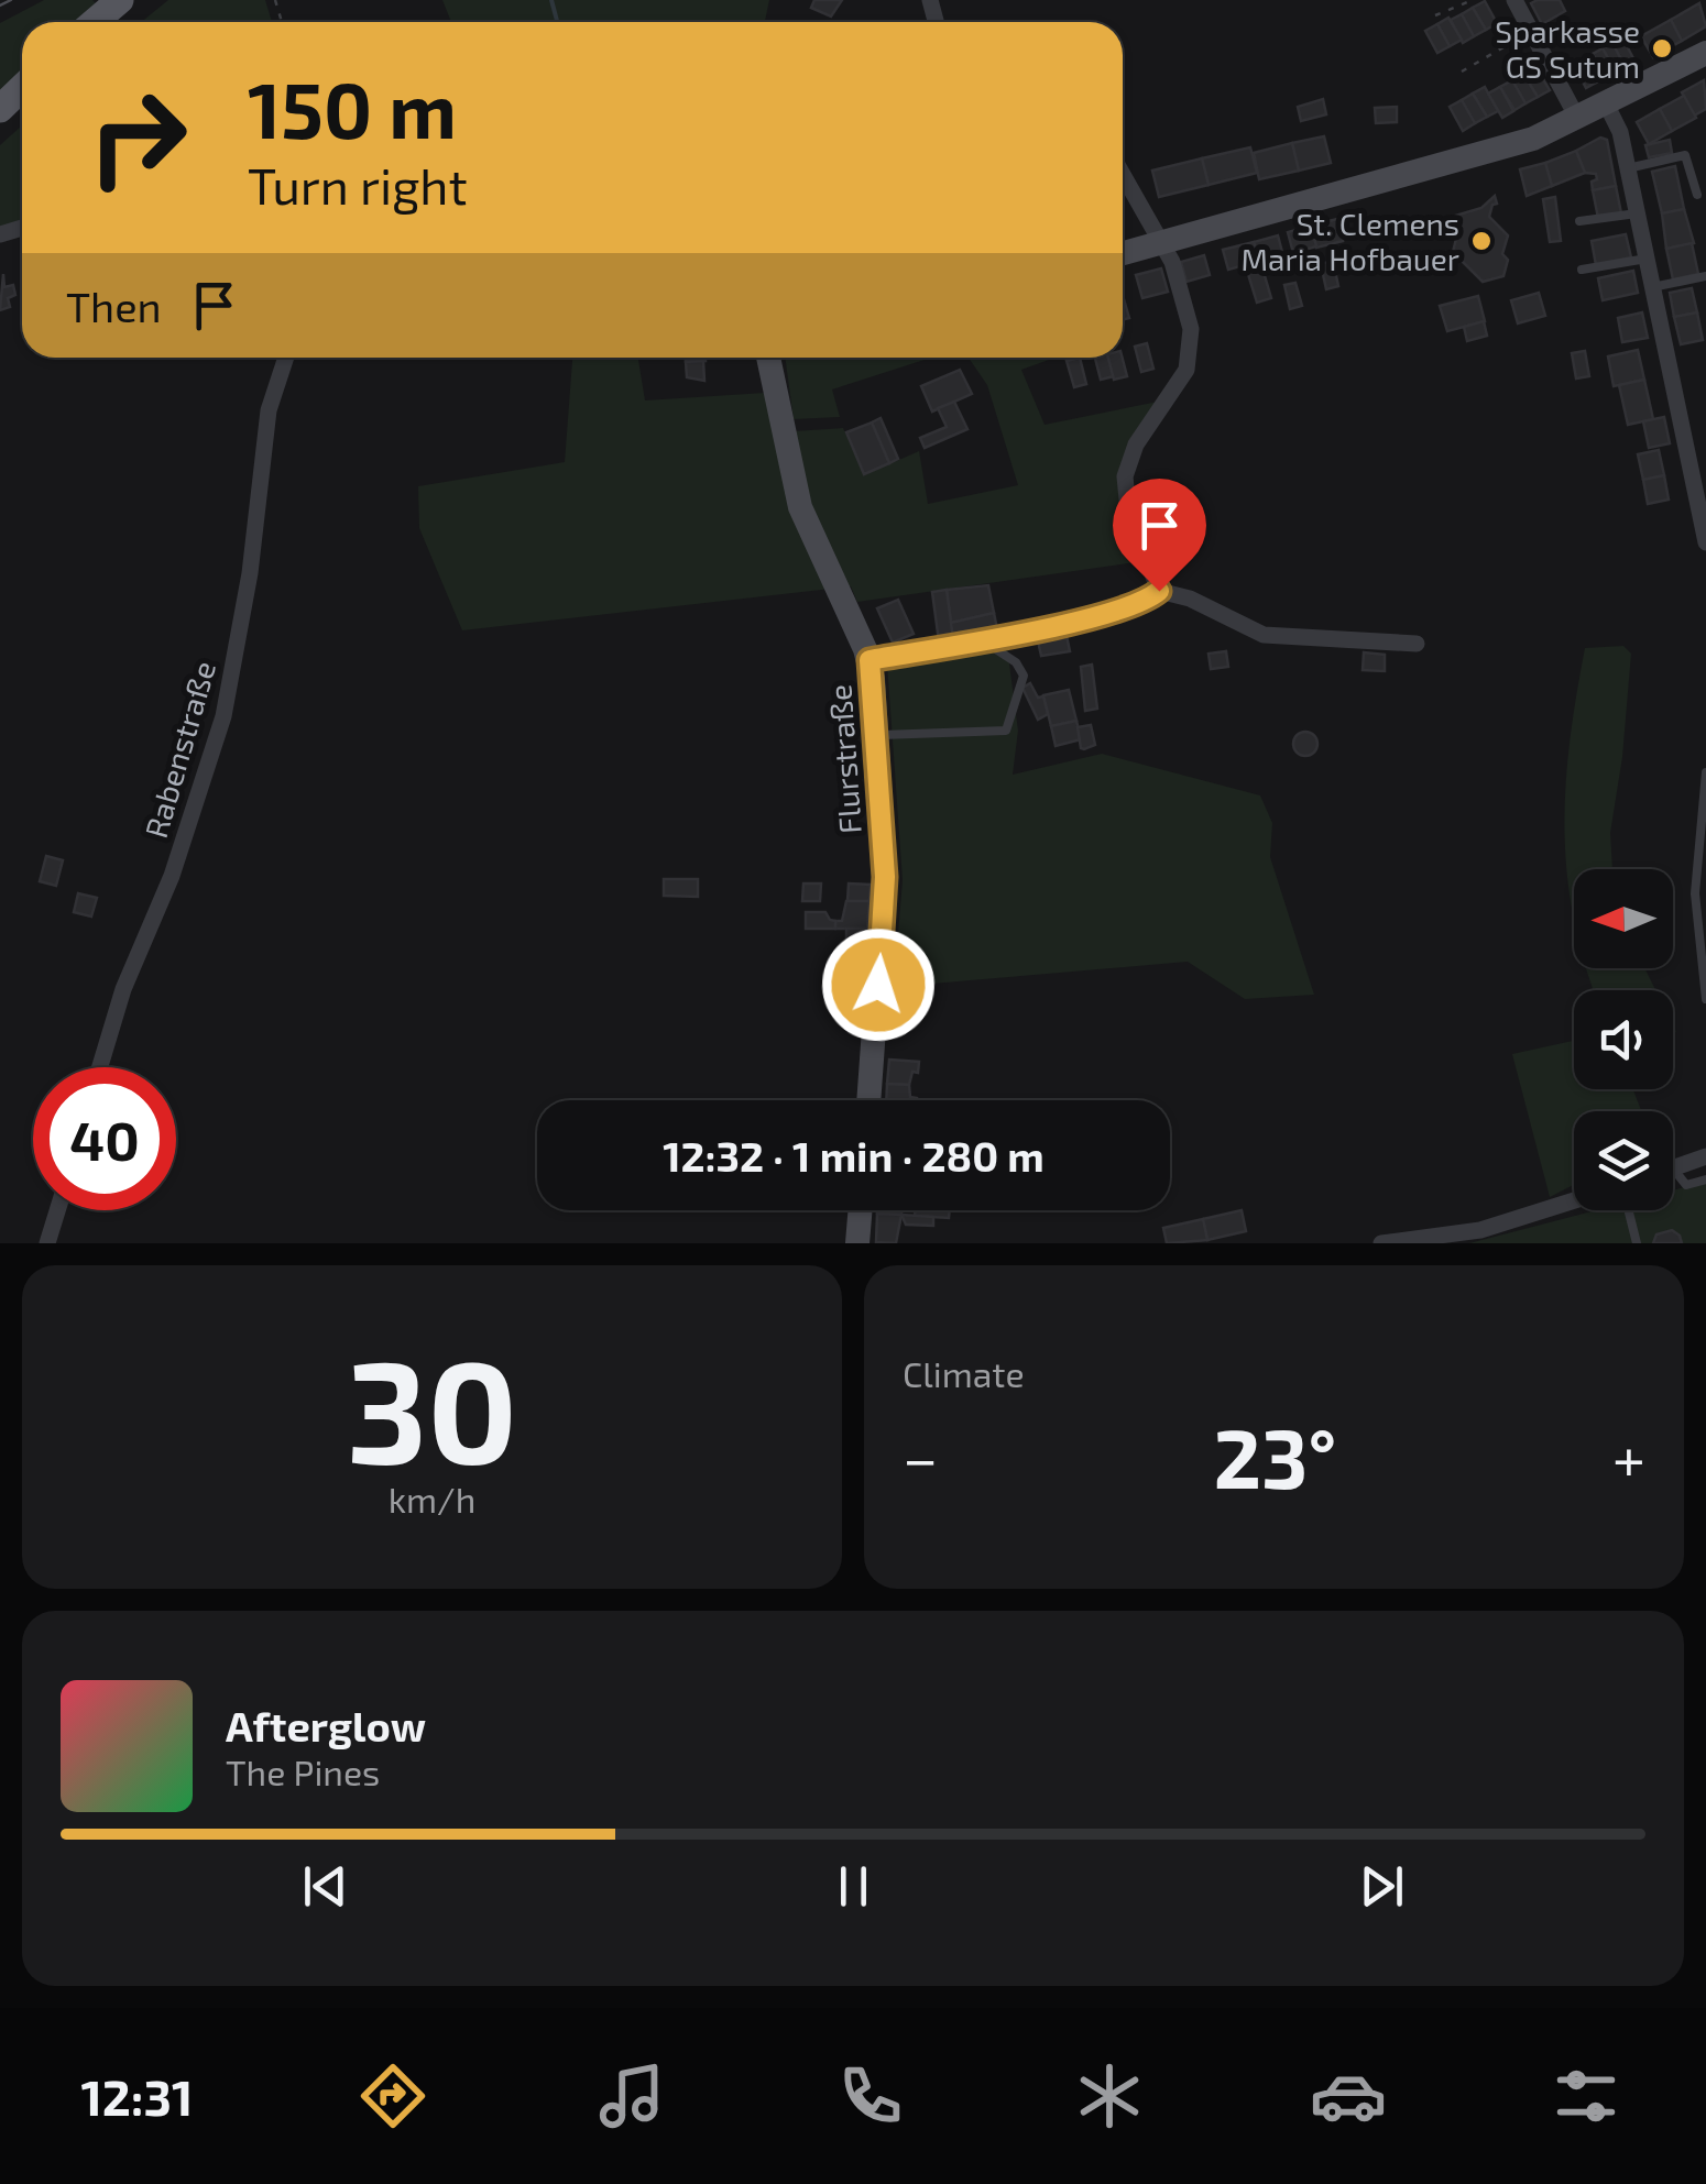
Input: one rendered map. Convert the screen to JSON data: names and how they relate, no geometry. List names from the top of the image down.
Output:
{
  "streets": {
    "street": ["Rabenstraße", "Flurstraße"]
  },
  "places": ["Sparkasse GS Sutum", "St. Clemens Maria Hofbauer"],
  "north": "left",
  "page": {
    "turn": ["150 m", "Turn right"],
    "then": "Then",
    "limit": "40",
    "trip": "12:32 · 1 min · 280 m",
    "tile": [
      ["30", "km/h"],
      "Climate"
    ],
    "heat": ["−", "23°", "+"],
    "song": ["Afterglow", "The Pines"],
    "tabs": "12:31"
  }
}
